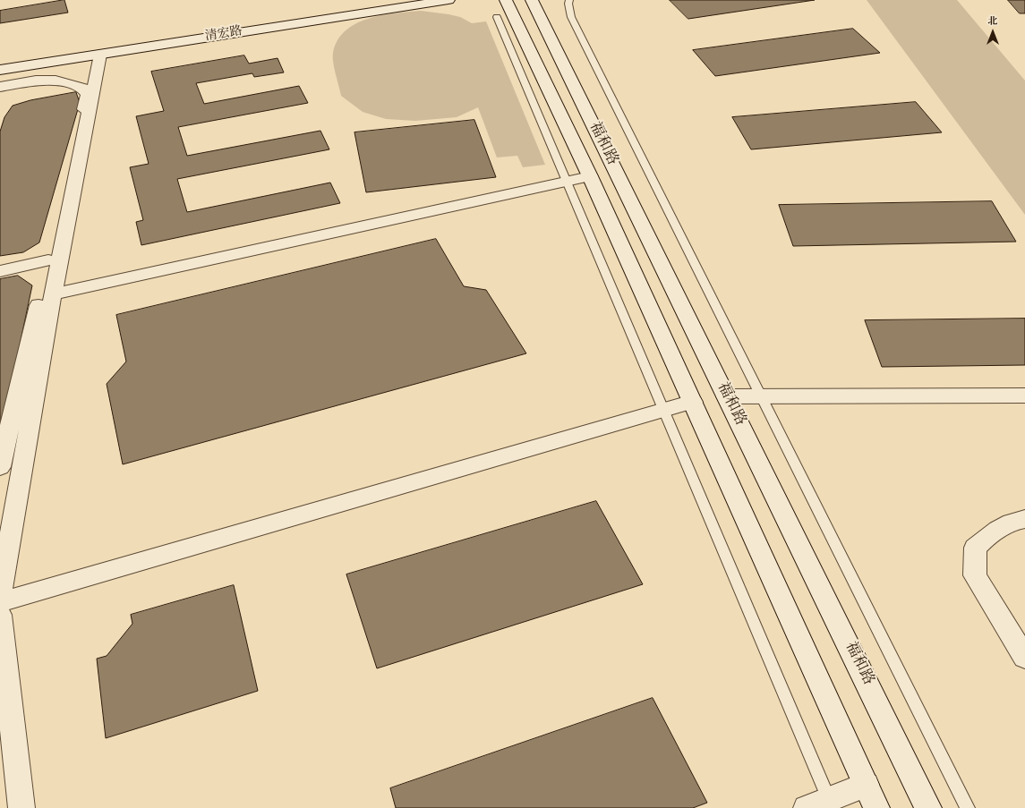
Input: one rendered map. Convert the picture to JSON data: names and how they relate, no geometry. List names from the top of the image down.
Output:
{
  "streets": {
    "street": ["清宏路", "福和路"]
  },
  "north": "top"
}
